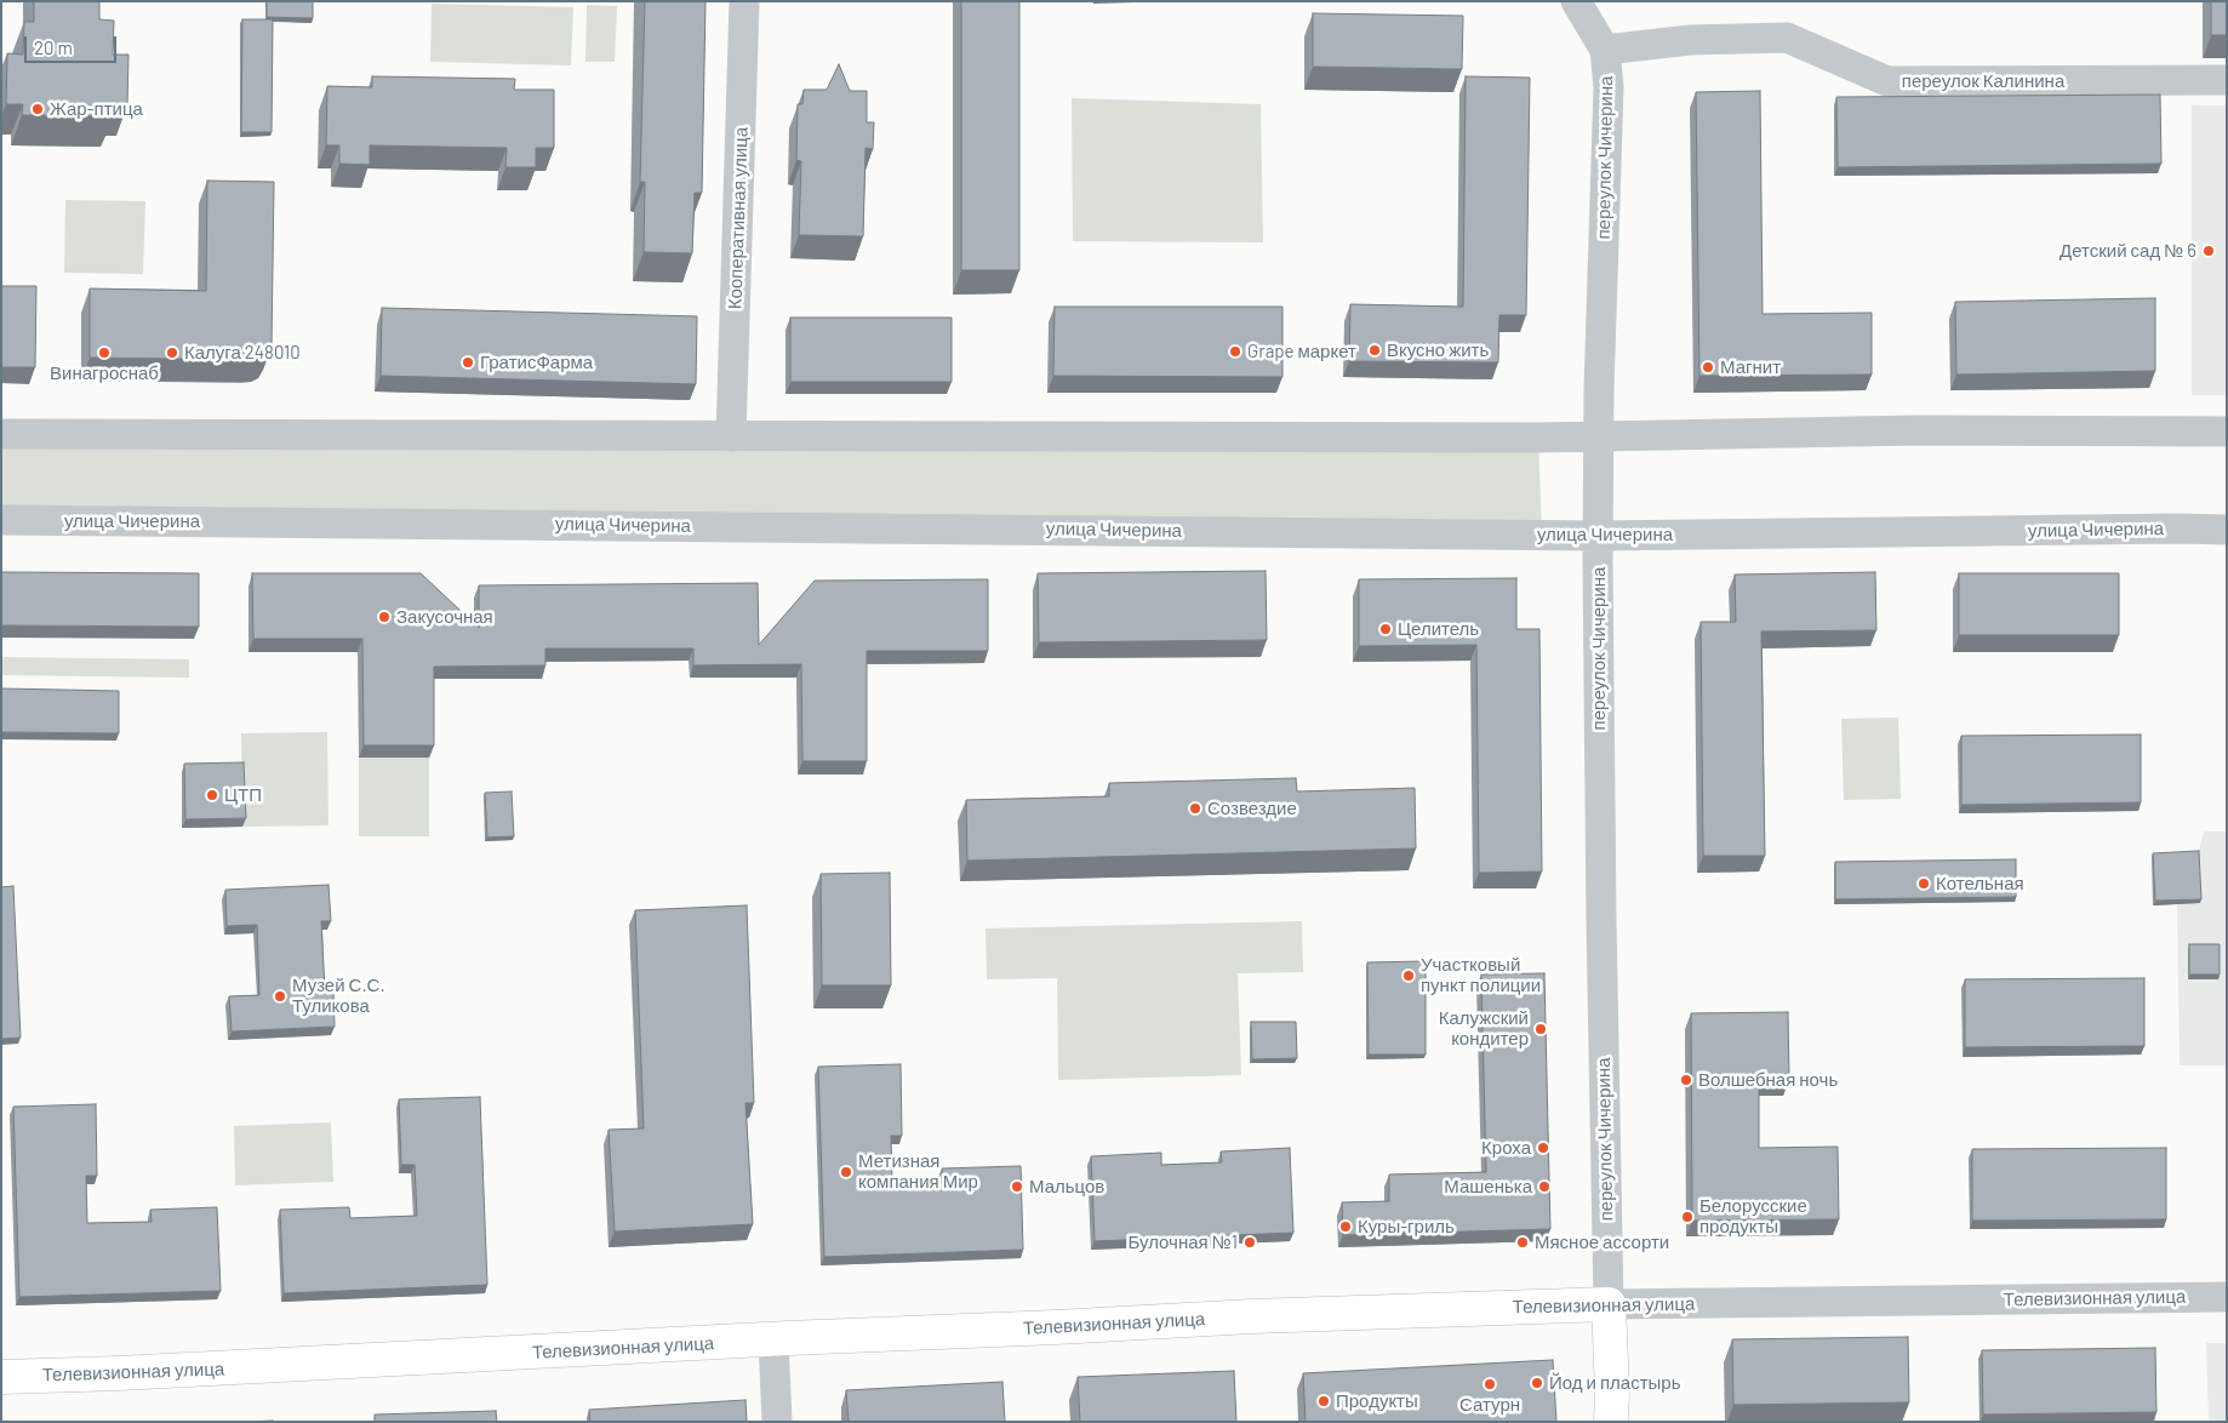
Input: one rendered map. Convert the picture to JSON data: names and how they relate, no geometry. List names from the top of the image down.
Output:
{
  "streets": {
    "main road": ["Телевизионная улица"],
    "street": [
      "переулок Калинина",
      "переулок Чичерина",
      "Кооперативная улица",
      "улица Чичерина"
    ]
  },
  "crossings": [
    ["переулок Калинина", "переулок Чичерина"],
    ["переулок Чичерина", "улица Чичерина"],
    ["переулок Чичерина", "Телевизионная улица"]
  ],
  "places": [
    "Жар-птица",
    "Детский сад № 6",
    "Вкусно жить",
    "Grape маркет",
    "Винагроснаб",
    "Калуга 248010",
    "ГратисФарма",
    "Магнит",
    "Закусочная",
    "Целитель",
    "ЦТП",
    "Созвездие",
    "Котельная",
    "Участковый пункт полиции",
    "Музей С.С. Туликова",
    "Калужский кондитер",
    "Волшебная ночь",
    "Кроха",
    "Метизная компания Мир",
    "Мальцов",
    "Машенька",
    "Белорусские продукты",
    "Куры-гриль",
    "Булочная №1",
    "Мясное ассорти",
    "Йод и пластырь",
    "Сатурн",
    "Продукты"
  ],
  "scale_bar": "20 m"
}
